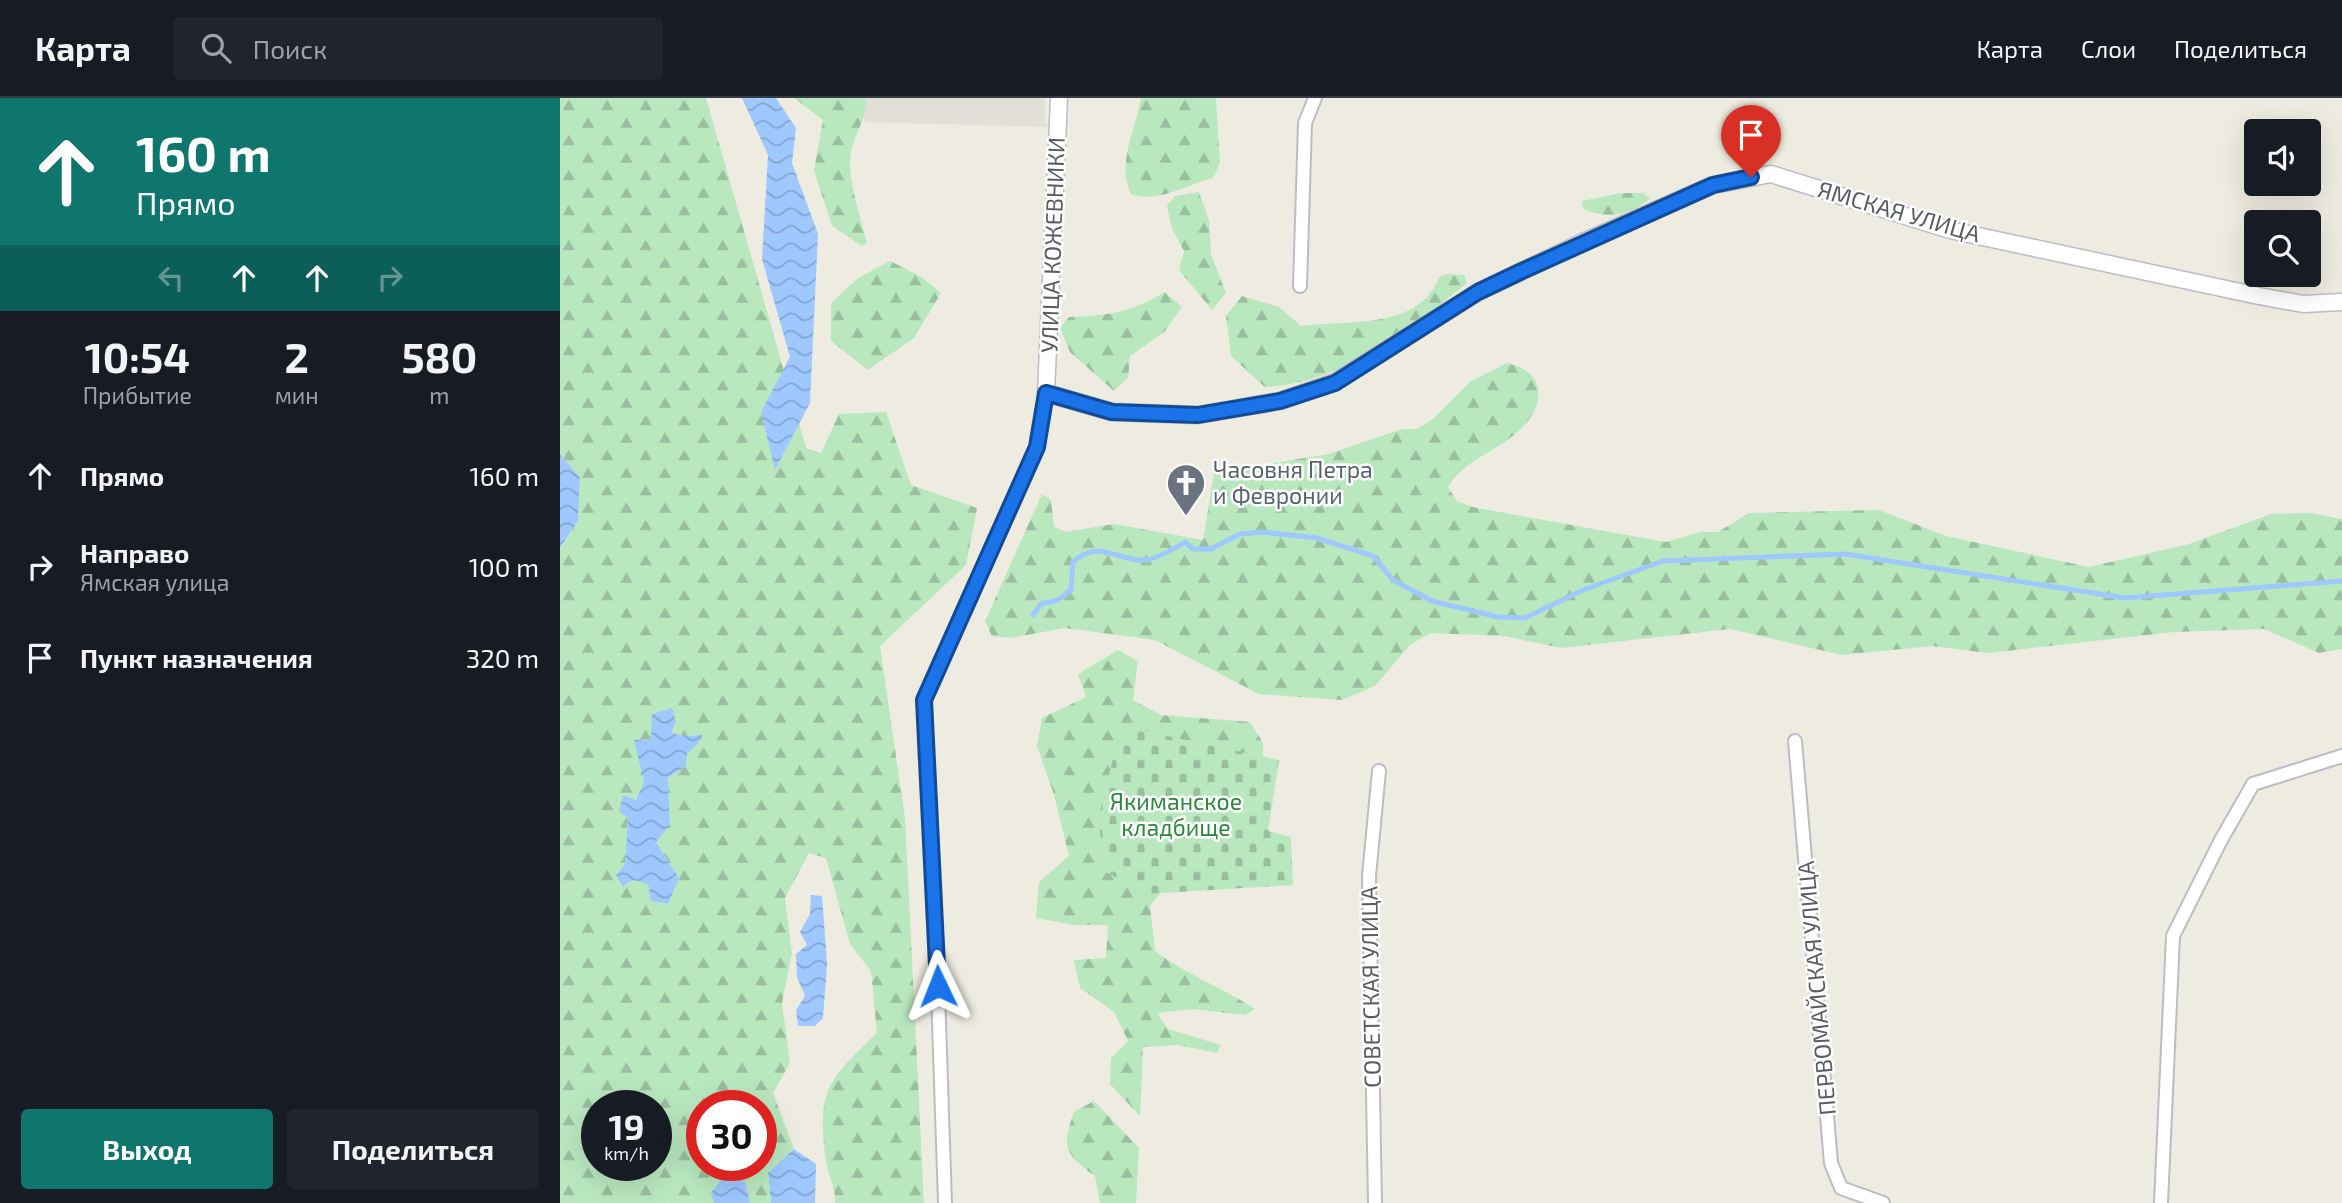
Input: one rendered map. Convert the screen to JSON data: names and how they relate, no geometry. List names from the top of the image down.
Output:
{
  "streets": {
    "street": [
      "ЯМСКАЯ УЛИЦА",
      "УЛИЦА КОЖЕВНИКИ",
      "СОВЕТСКАЯ УЛИЦА",
      "ПЕРВОМАЙСКАЯ УЛИЦА"
    ]
  },
  "crossings": [
    ["ЯМСКАЯ УЛИЦА", "УЛИЦА КОЖЕВНИКИ"]
  ],
  "parks": ["Якиманское кладбище"],
  "places": {
    "church": ["Часовня Петра и Февронии"]
  },
  "page": {
    "header": "Карта",
    "search": "Поиск",
    "nav": ["Карта", "Слои", "Поделиться"],
    "turn": ["160 m", "Прямо"],
    "eta": [
      "10:54",
      "Прибытие",
      "2",
      "мин",
      "580",
      "m"
    ],
    "list": [
      {
        "name": "Прямо",
        "value": "160 m"
      },
      {
        "name": "Направо",
        "note": "Ямская улица",
        "value": "100 m"
      },
      {
        "name": "Пункт назначения",
        "value": "320 m"
      }
    ],
    "speed": "19 km/h",
    "limit": "30",
    "buttons": ["Выход", "Поделиться"]
  }
}
